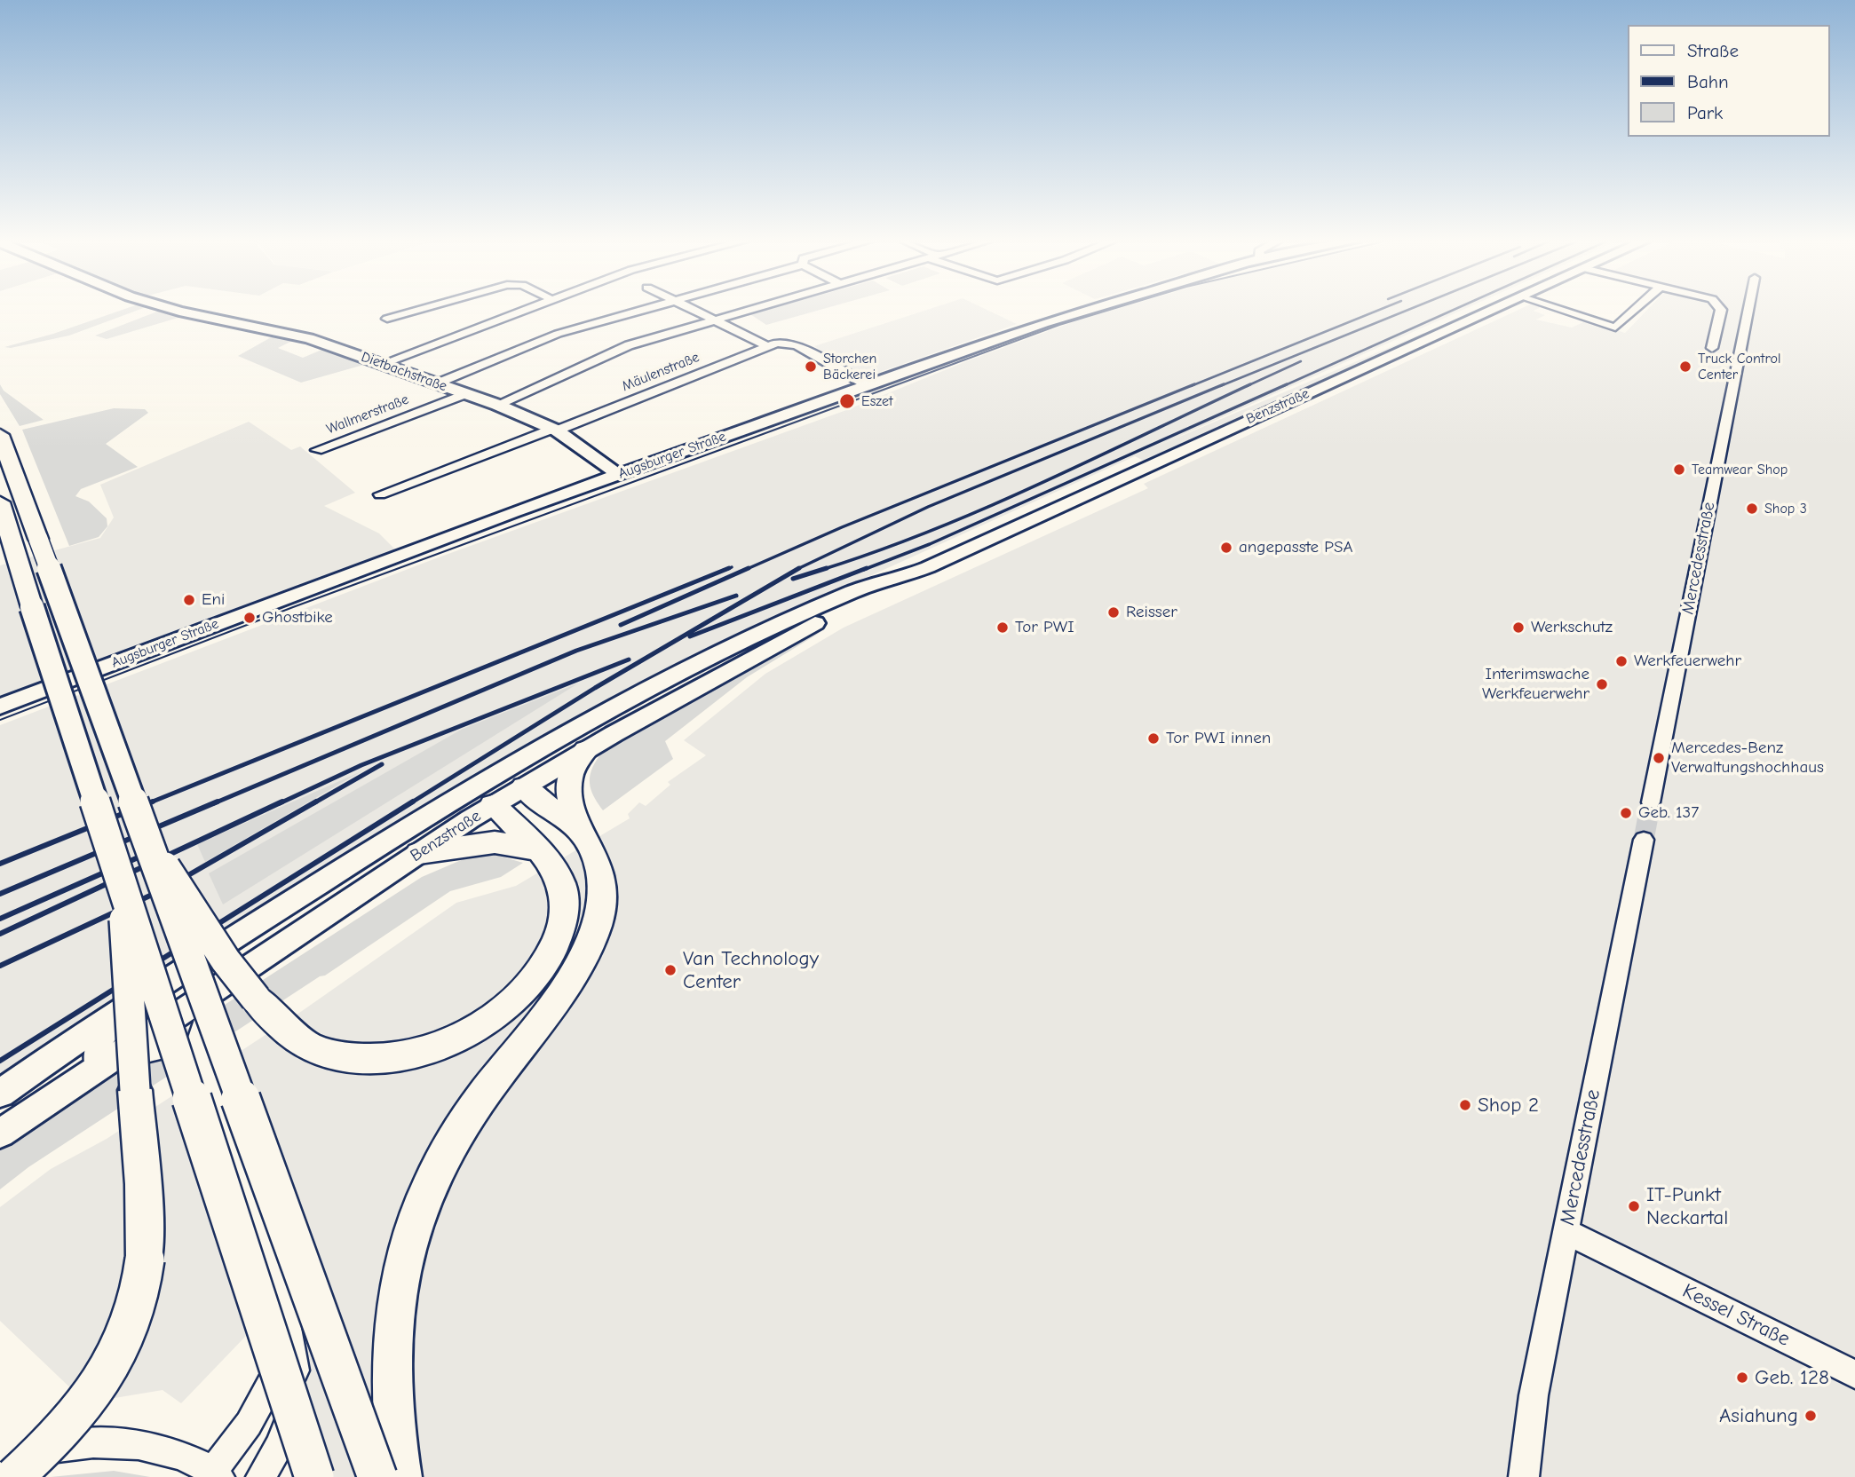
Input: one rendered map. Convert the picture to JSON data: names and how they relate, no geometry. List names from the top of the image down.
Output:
{
  "streets": {
    "main road": ["Dietbachstraße", "Benzstraße", "Augsburger Straße"],
    "street": [
      "Mäulenstraße",
      "Wallmerstraße",
      "Mercedesstraße",
      "Kessel Straße"
    ]
  },
  "crossings": [
    ["Dietbachstraße", "Mäulenstraße"],
    ["Dietbachstraße", "Wallmerstraße"],
    ["Dietbachstraße", "Augsburger Straße"],
    ["Mercedesstraße", "Kessel Straße"]
  ],
  "places": [
    "Storchen Bäckerei",
    "Truck Control Center",
    "Eszet",
    "Teamwear Shop",
    "Shop 3",
    "angepasste PSA",
    "Eni",
    "Reisser",
    "Ghostbike",
    "Tor PWI",
    "Werkschutz",
    "Werkfeuerwehr",
    "Interimswache Werkfeuerwehr",
    "Tor PWI innen",
    "Mercedes-Benz Verwaltungshochhaus",
    "Geb. 137",
    "Van Technology Center",
    "Shop 2",
    "IT-Punkt Neckartal",
    "Geb. 128",
    "Asiahung"
  ],
  "legend": ["Straße", "Bahn", "Park"]
}
